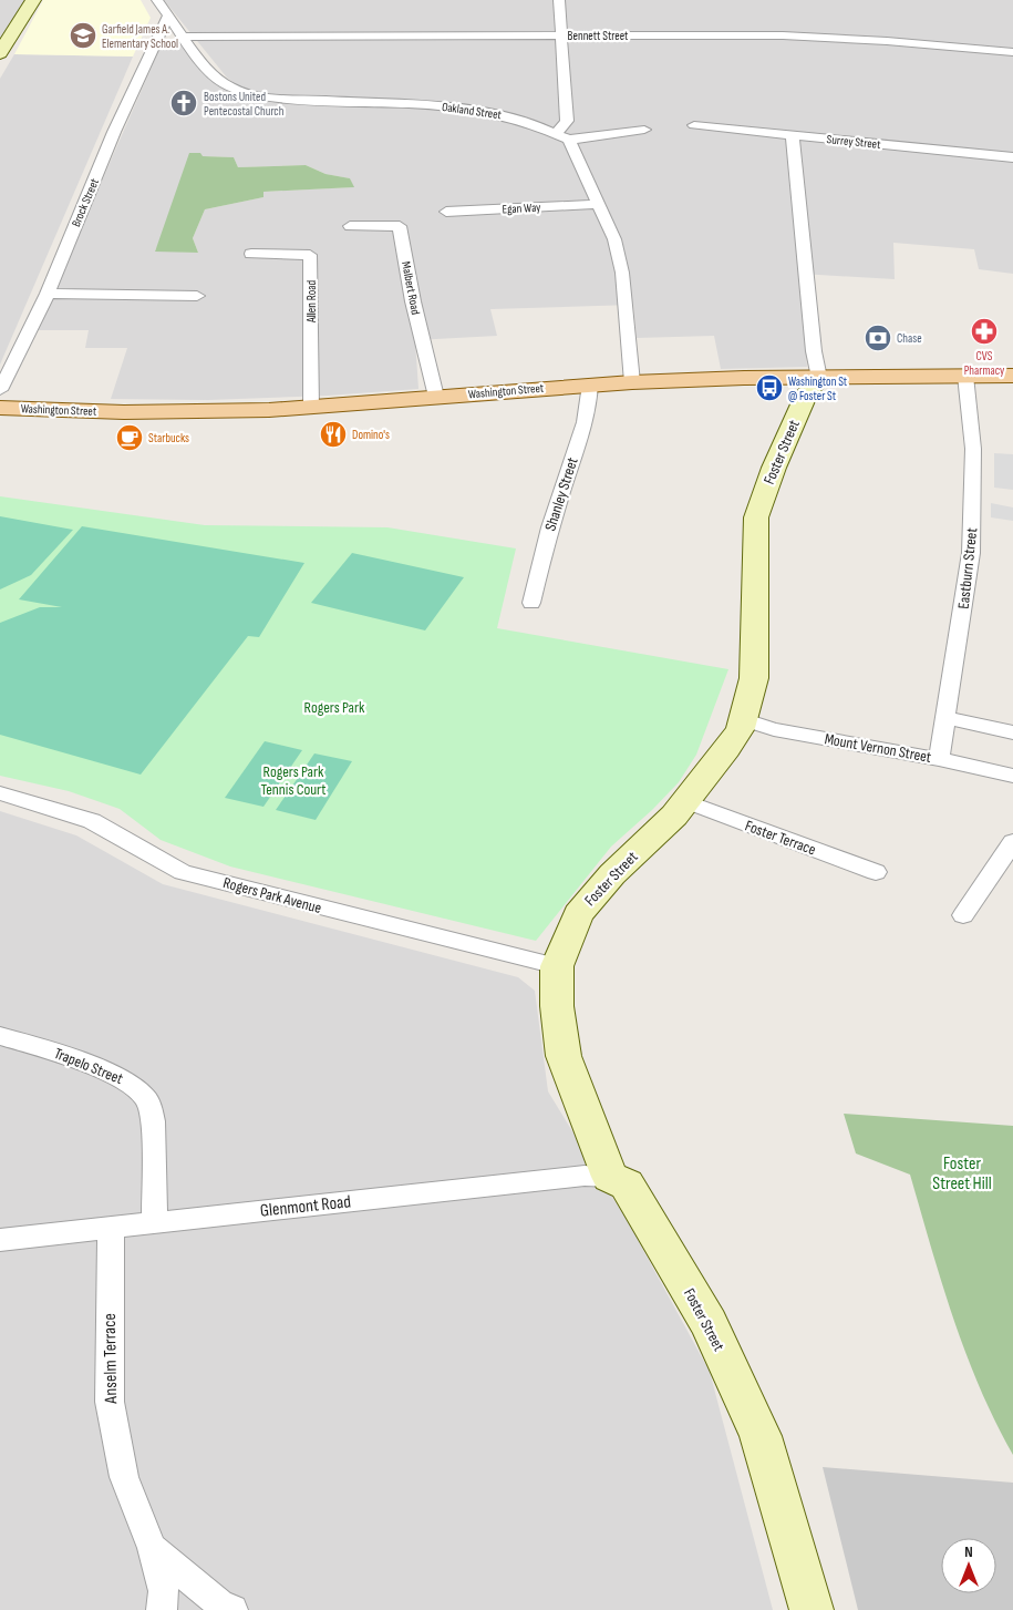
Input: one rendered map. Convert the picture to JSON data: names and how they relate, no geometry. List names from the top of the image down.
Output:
{
  "streets": {
    "main road": ["Washington Street"],
    "street": [
      "Bennett Street",
      "Oakland Street",
      "Surrey Street",
      "Brock Street",
      "Egan Way",
      "Malbert Road",
      "Allen Road",
      "Foster Street",
      "Shanley Street",
      "Eastburn Street",
      "Mount Vernon Street",
      "Foster Terrace",
      "Rogers Park Avenue",
      "Trapelo Street",
      "Glenmont Road",
      "Anselm Terrace"
    ]
  },
  "crossings": [
    ["Bennett Street", "Oakland Street"],
    ["Oakland Street", "Brock Street"],
    ["Malbert Road", "Washington Street"],
    ["Allen Road", "Washington Street"],
    ["Washington Street", "Foster Street"],
    ["Washington Street", "Shanley Street"],
    ["Washington Street", "Eastburn Street"],
    ["Foster Street", "Mount Vernon Street"],
    ["Foster Street", "Foster Terrace"],
    ["Foster Street", "Rogers Park Avenue"],
    ["Foster Street", "Glenmont Road"],
    ["Eastburn Street", "Mount Vernon Street"],
    ["Trapelo Street", "Glenmont Road"],
    ["Glenmont Road", "Anselm Terrace"]
  ],
  "parks": ["Rogers Park", "Rogers Park Tennis Court", "Foster Street Hill"],
  "places": {
    "school or university": ["Garfield James A. Elementary School"],
    "church": ["Bostons United Pentecostal Church"],
    "pharmacy": ["CVS Pharmacy"],
    "bank": ["Chase"],
    "bus stop": ["Washington St @ Foster St"],
    "restaurant": ["Domino's"],
    "cafe": ["Starbucks"]
  },
  "north": "top"
}
